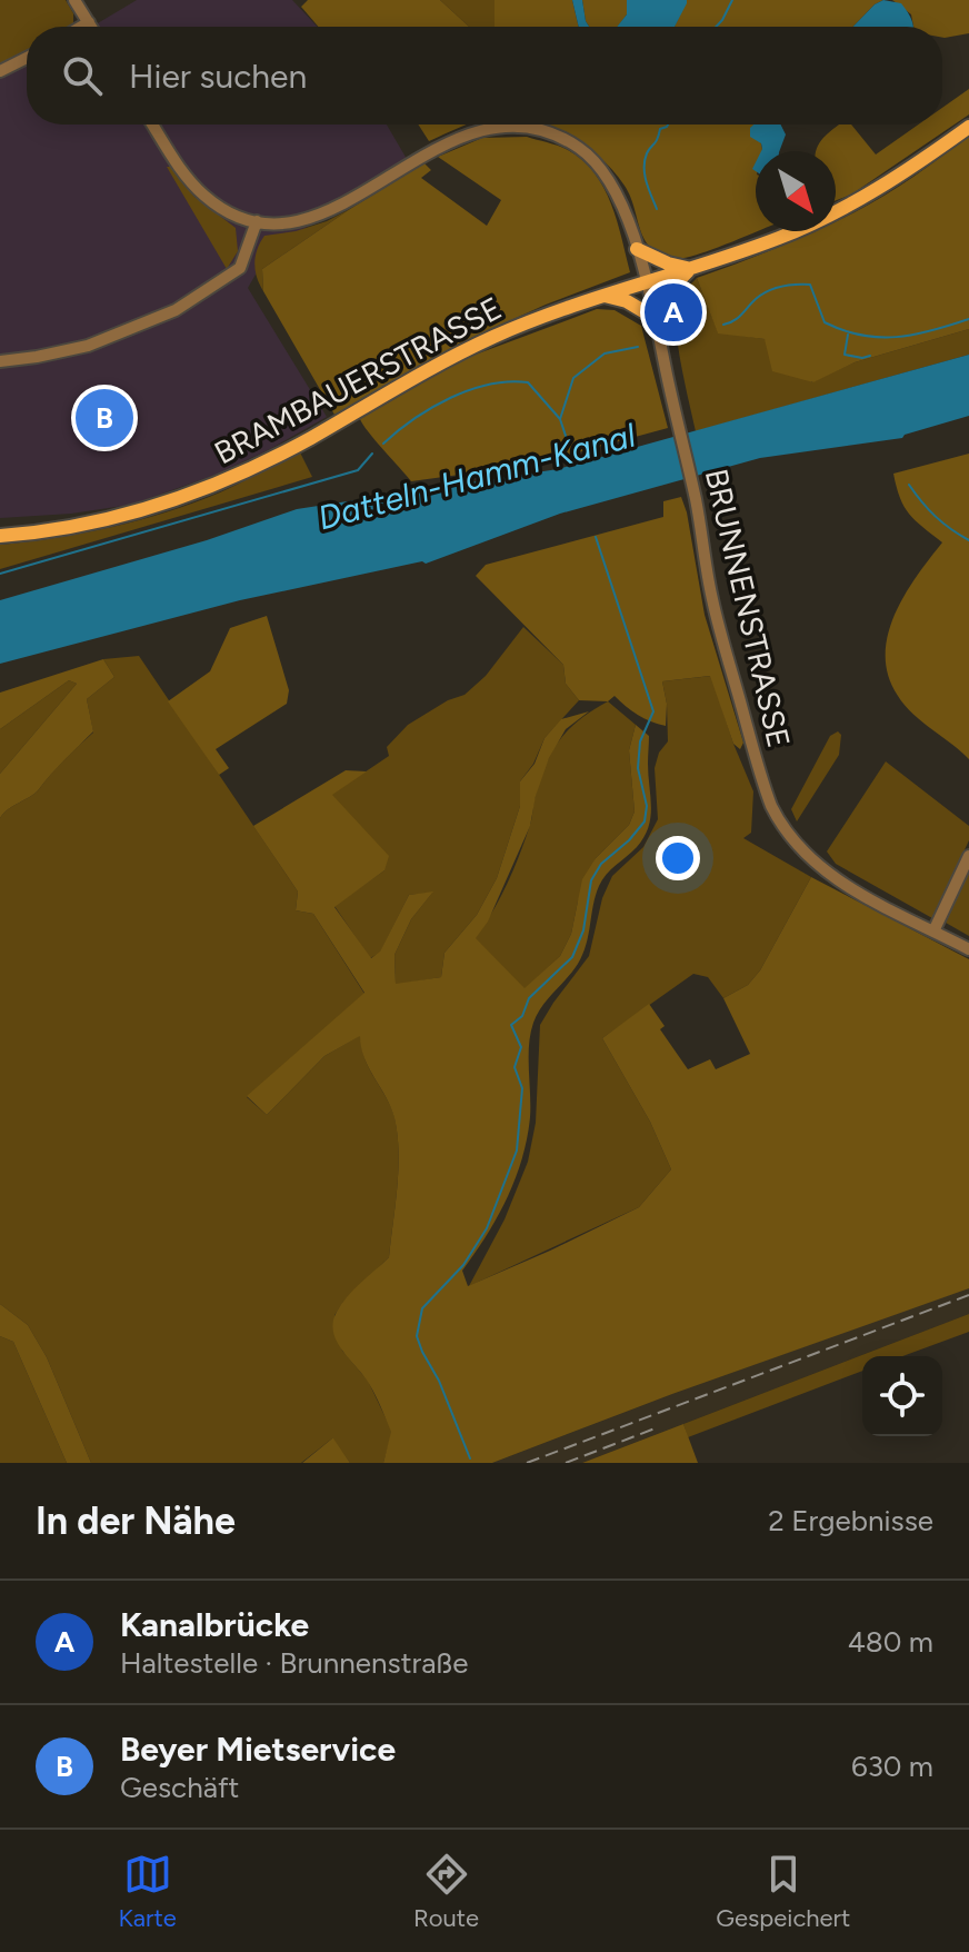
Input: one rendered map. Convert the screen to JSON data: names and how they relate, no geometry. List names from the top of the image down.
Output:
{
  "streets": {
    "main road": ["BRAMBAUERSTRASSE"],
    "street": ["BRUNNENSTRASSE"]
  },
  "crossings": [
    ["BRAMBAUERSTRASSE", "BRUNNENSTRASSE"]
  ],
  "water": ["Datteln-Hamm-Kanal"],
  "north": "bottom right",
  "page": {
    "search": "Hier suchen",
    "pins": ["A", "B"],
    "heading": ["In der Nähe", "2 Ergebnisse"],
    "list": [
      {
        "mark": "A",
        "name": "Kanalbrücke",
        "note": "Haltestelle · Brunnenstraße",
        "value": "480 m"
      },
      {
        "mark": "B",
        "name": "Beyer Mietservice",
        "note": "Geschäft",
        "value": "630 m"
      }
    ],
    "nav": ["Karte", "Route", "Gespeichert"]
  }
}
